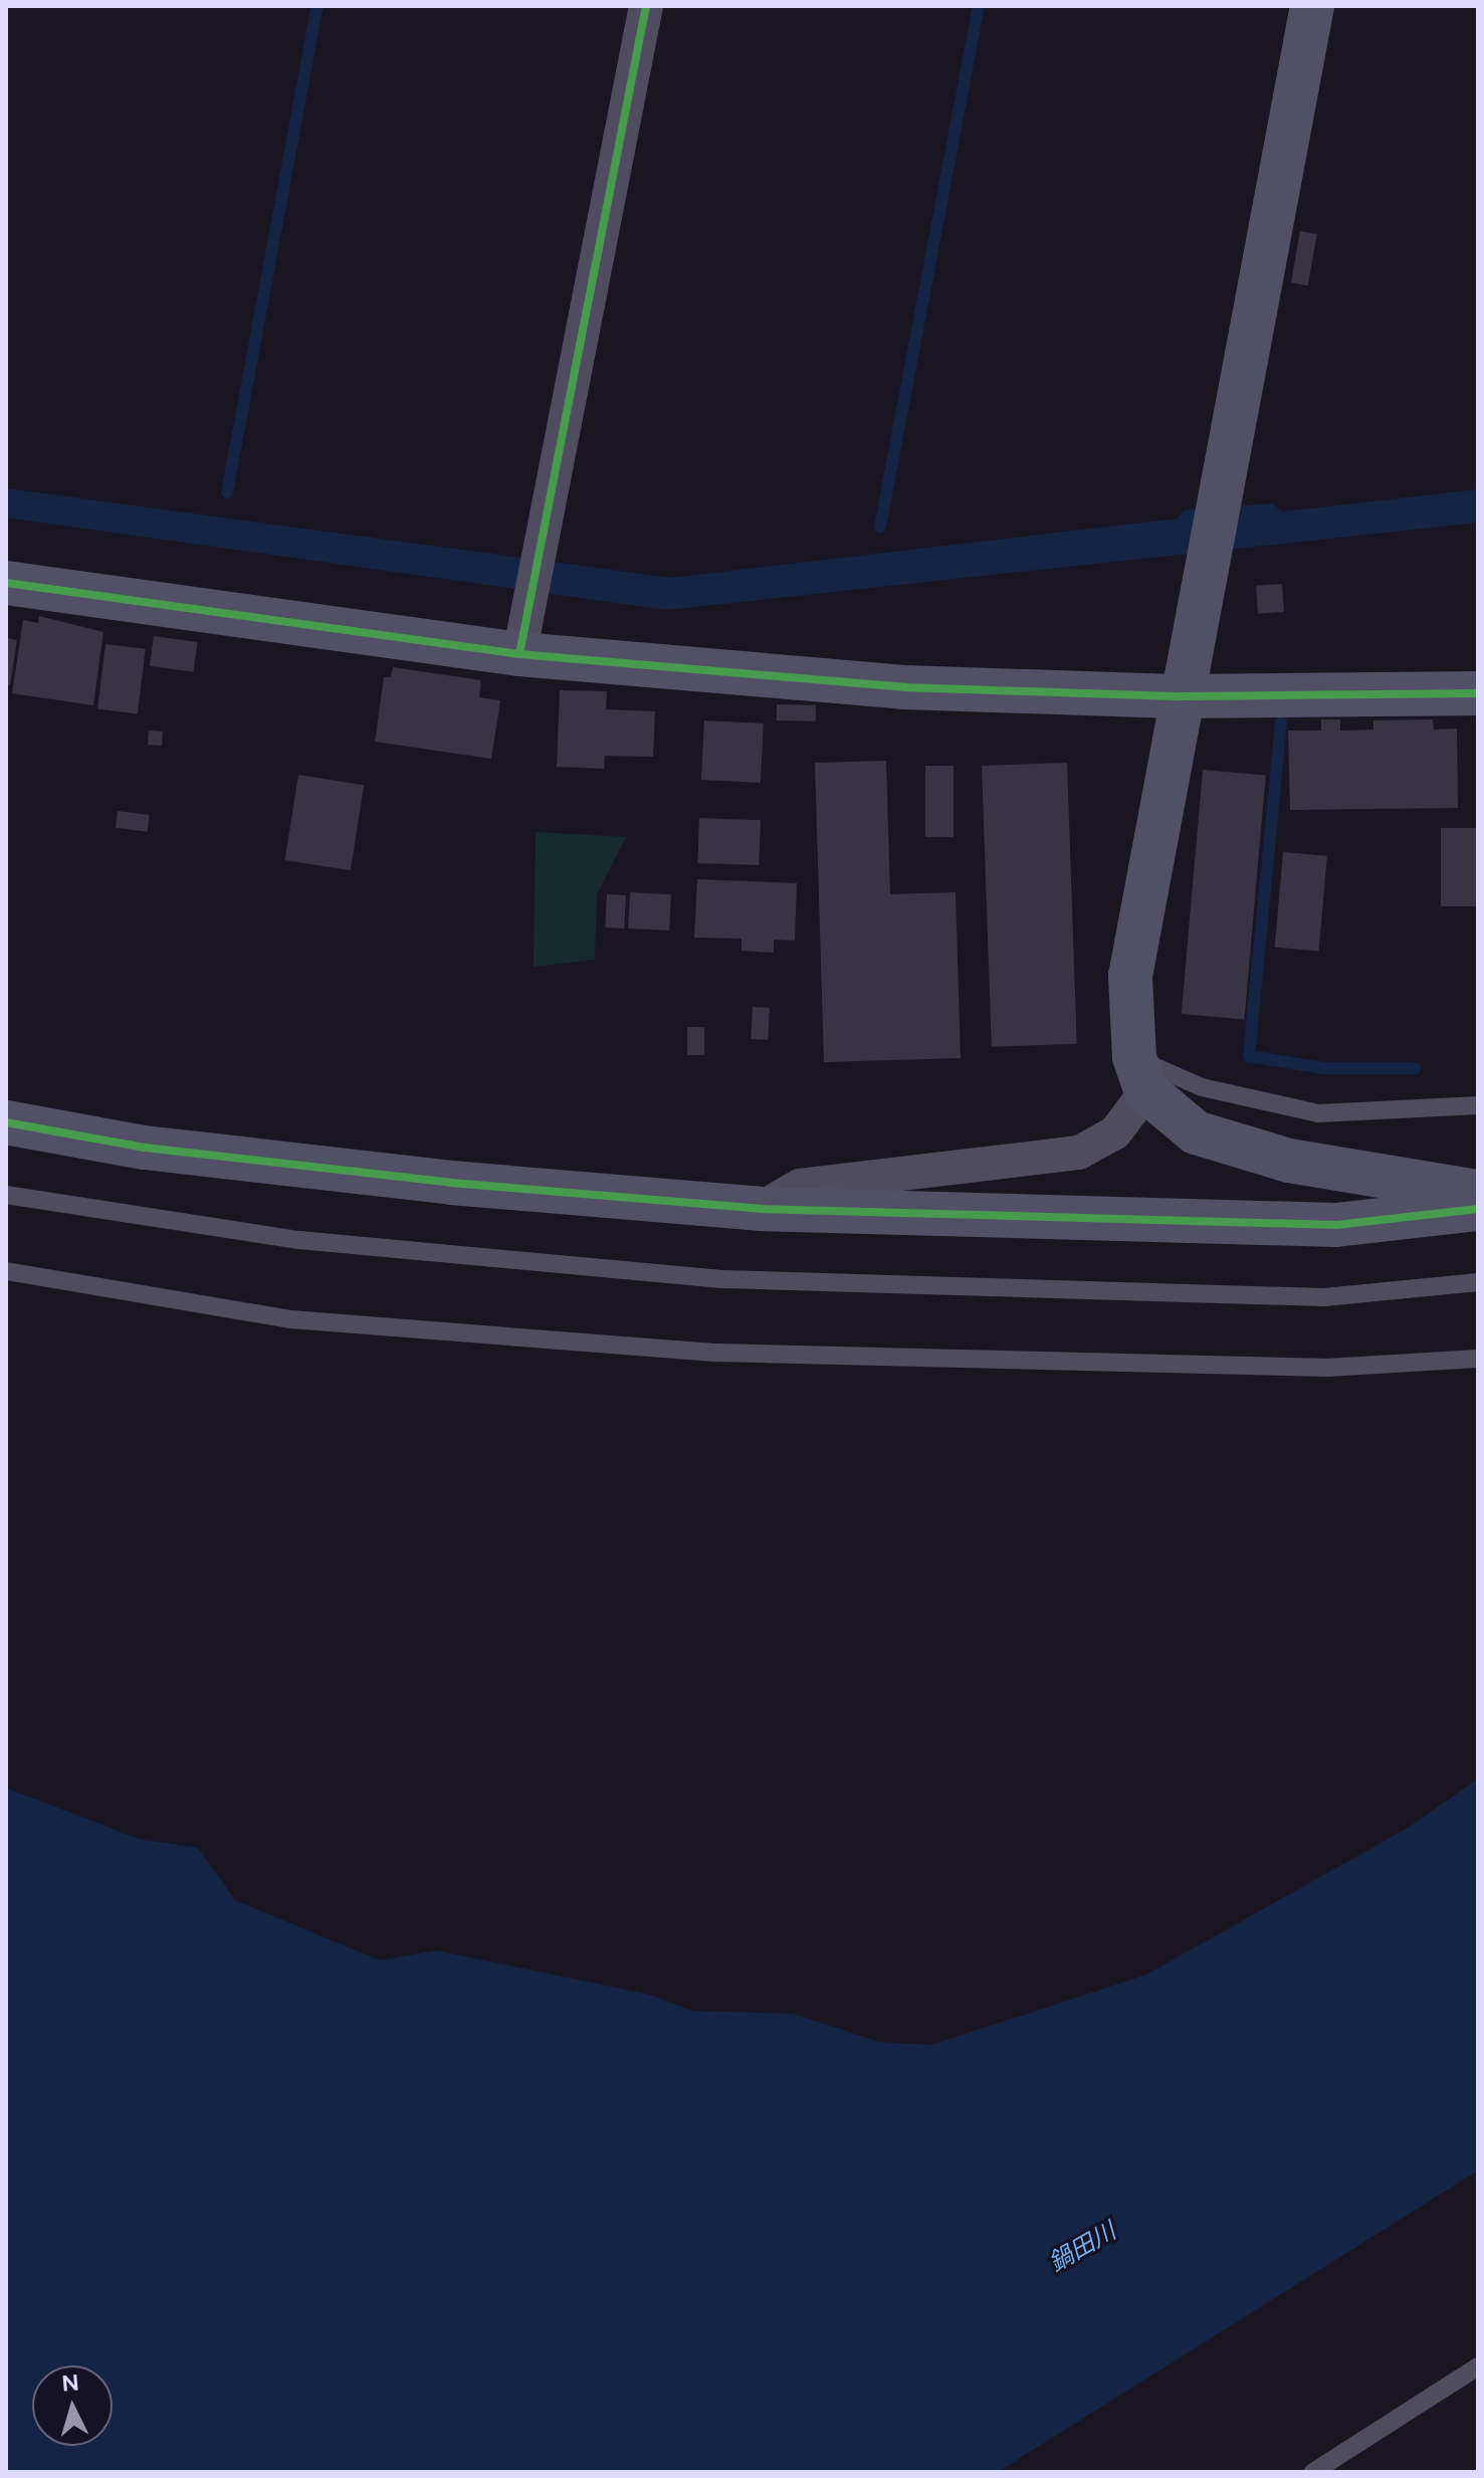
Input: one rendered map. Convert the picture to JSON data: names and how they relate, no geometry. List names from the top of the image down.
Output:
{
  "water": ["鍋田川"],
  "north": "top"
}
